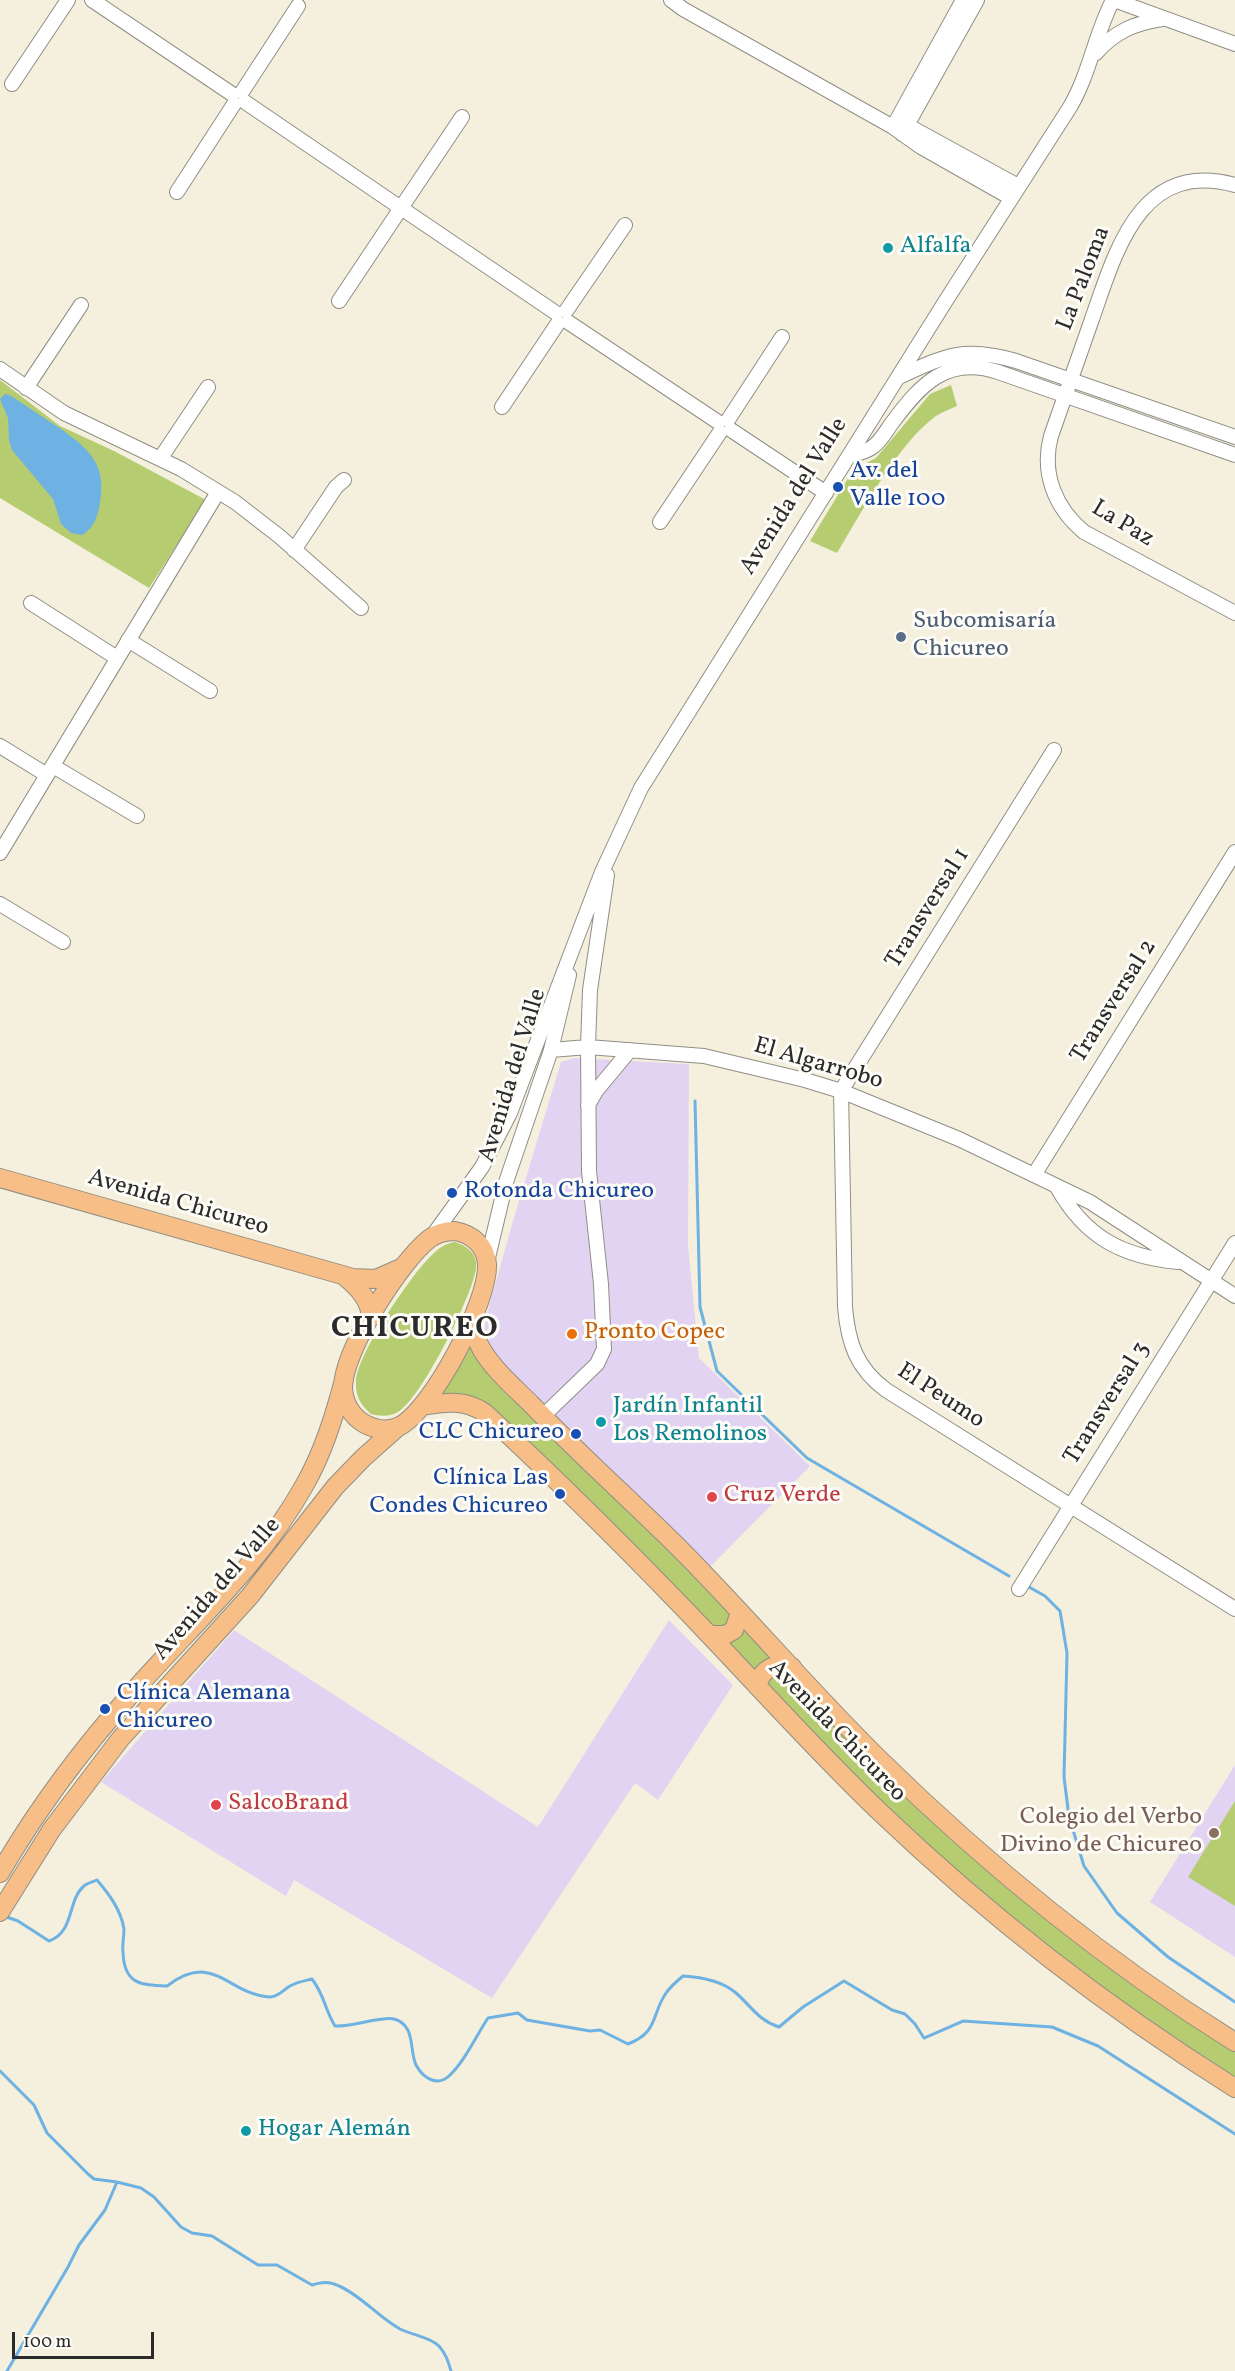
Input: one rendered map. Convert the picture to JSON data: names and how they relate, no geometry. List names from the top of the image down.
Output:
{
  "streets": {
    "main road": ["Avenida del Valle", "Avenida Chicureo"],
    "street": [
      "La Paloma",
      "La Paz",
      "Transversal 1",
      "Transversal 2",
      "El Algarrobo",
      "El Peumo",
      "Transversal 3"
    ]
  },
  "crossings": [
    ["La Paloma", "La Paz"],
    ["Avenida del Valle", "El Algarrobo"],
    ["Avenida del Valle", "Avenida Chicureo"],
    ["Transversal 1", "El Algarrobo"],
    ["Transversal 1", "El Peumo"],
    ["Transversal 2", "El Algarrobo"],
    ["El Algarrobo", "El Peumo"],
    ["El Peumo", "Transversal 3"]
  ],
  "districts": ["CHICUREO"],
  "places": [
    "Alfalfa",
    "Av. del Valle 100",
    "Subcomisaría Chicureo",
    "Rotonda Chicureo",
    "Pronto Copec",
    "Jardín Infantil Los Remolinos",
    "CLC Chicureo",
    "Clínica Las Condes Chicureo",
    "Cruz Verde",
    "Clínica Alemana Chicureo",
    "SalcoBrand",
    "Colegio del Verbo Divino de Chicureo",
    "Hogar Alemán"
  ],
  "scale_bar": "100 m"
}
